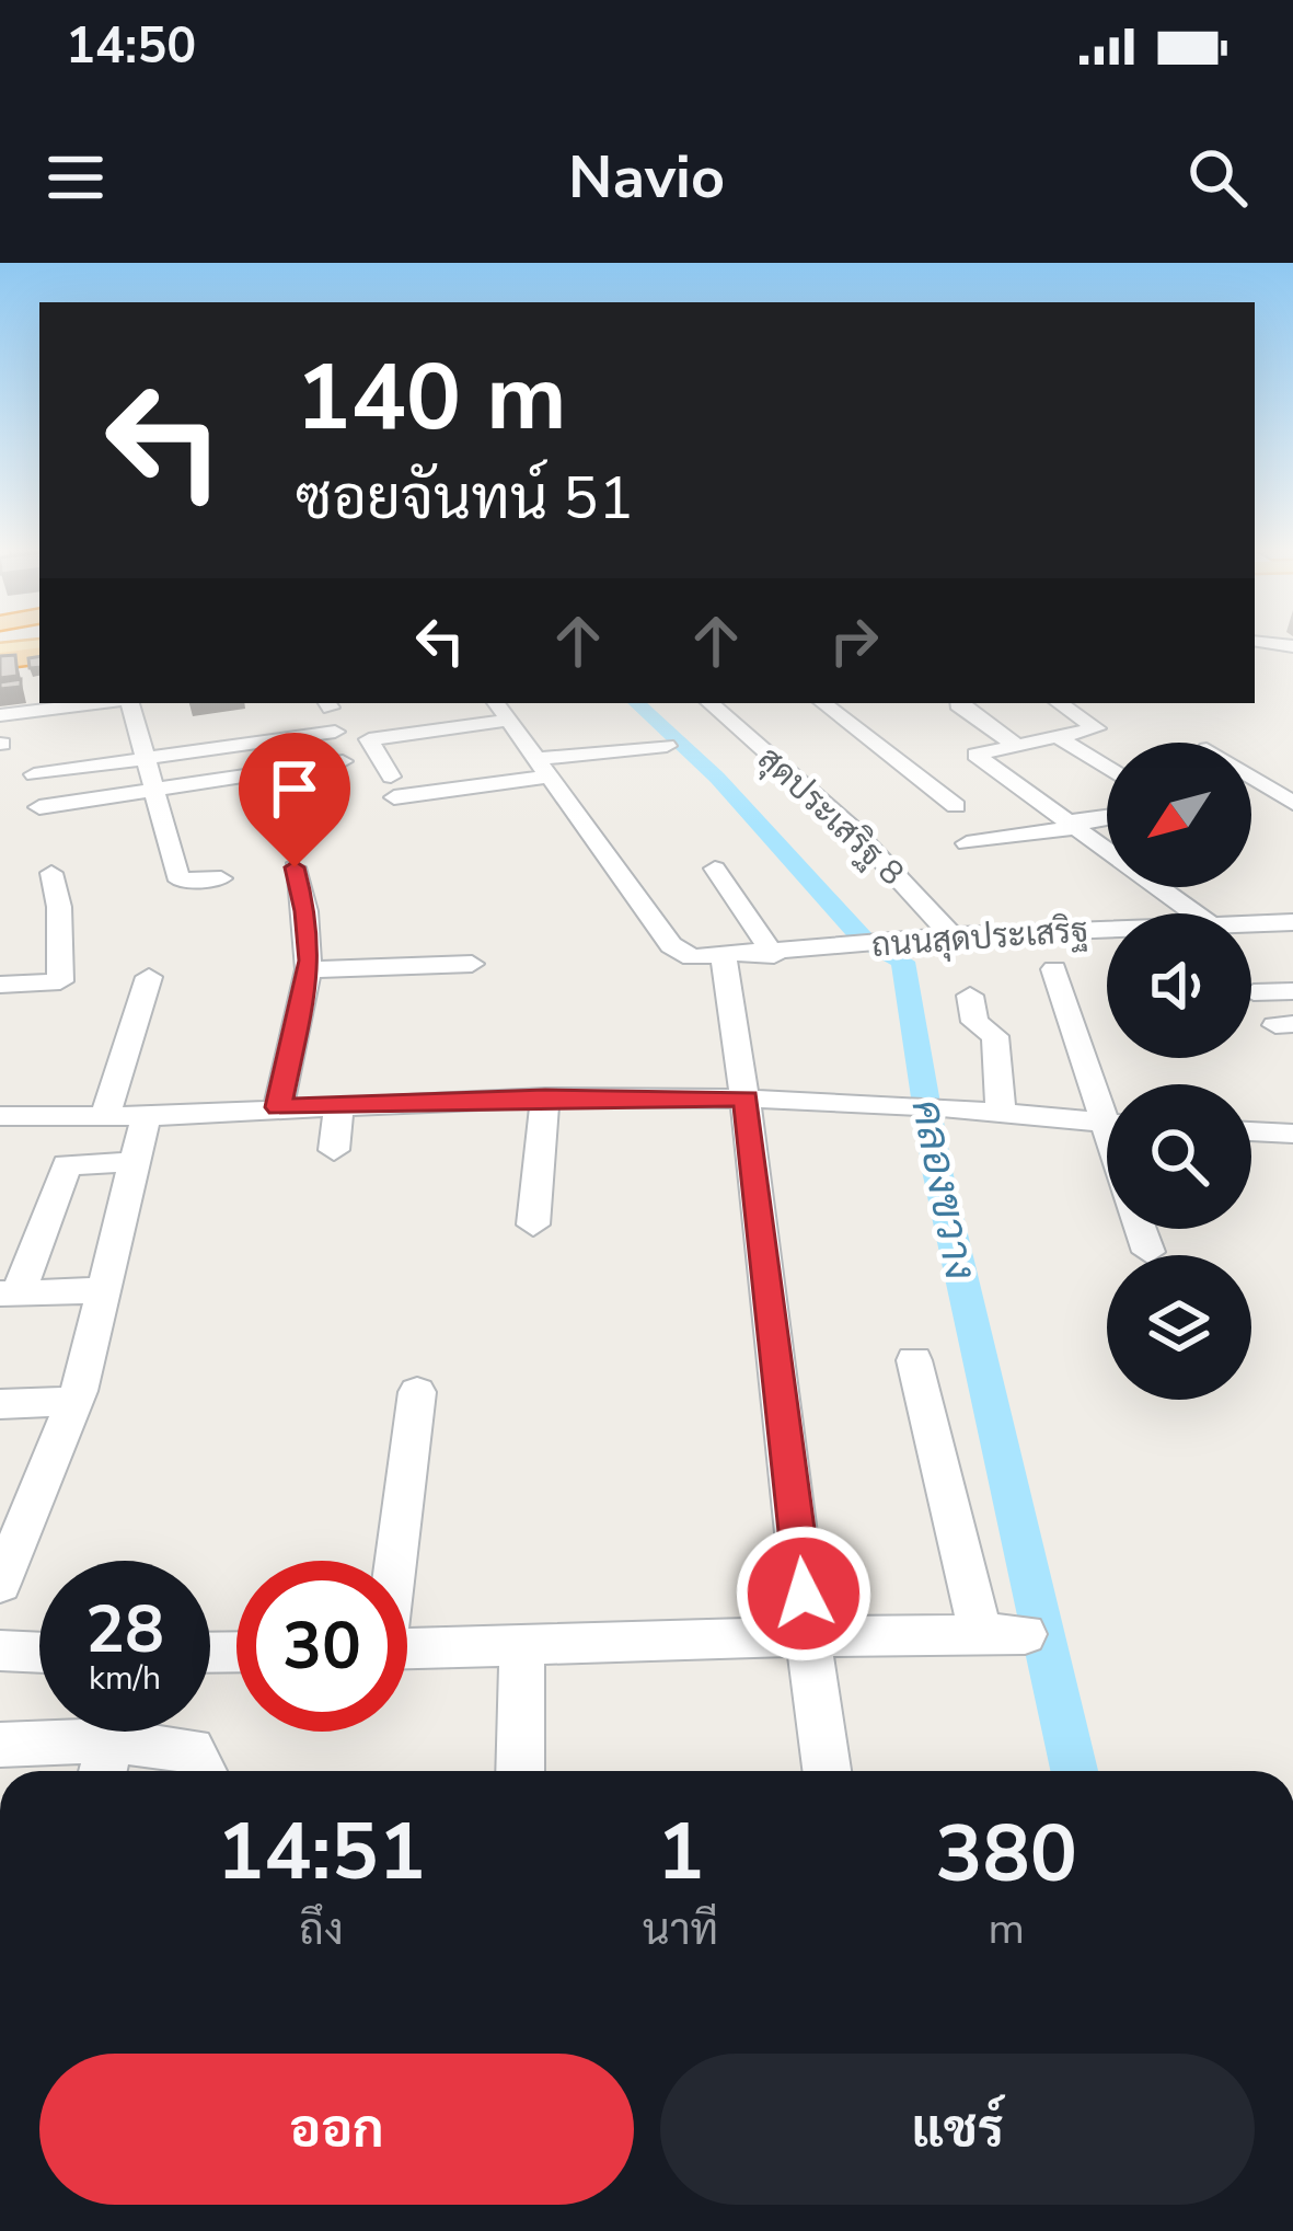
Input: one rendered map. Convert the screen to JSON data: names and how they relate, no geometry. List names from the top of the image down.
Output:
{
  "streets": {
    "street": ["สุดประเสริฐ 8", "ถนนสุดประเสริฐ"]
  },
  "crossings": [
    ["สุดประเสริฐ 8", "ถนนสุดประเสริฐ"]
  ],
  "water": ["คลองขวาง"],
  "north": "bottom left",
  "page": {
    "status": "14:50",
    "header": "Navio",
    "turn": ["140 m", "ซอยจันทน์ 51"],
    "speed": "28 km/h",
    "limit": "30",
    "eta": [
      "14:51",
      "ถึง",
      "1",
      "นาที",
      "380",
      "m"
    ],
    "buttons": ["ออก", "แชร์"]
  }
}
